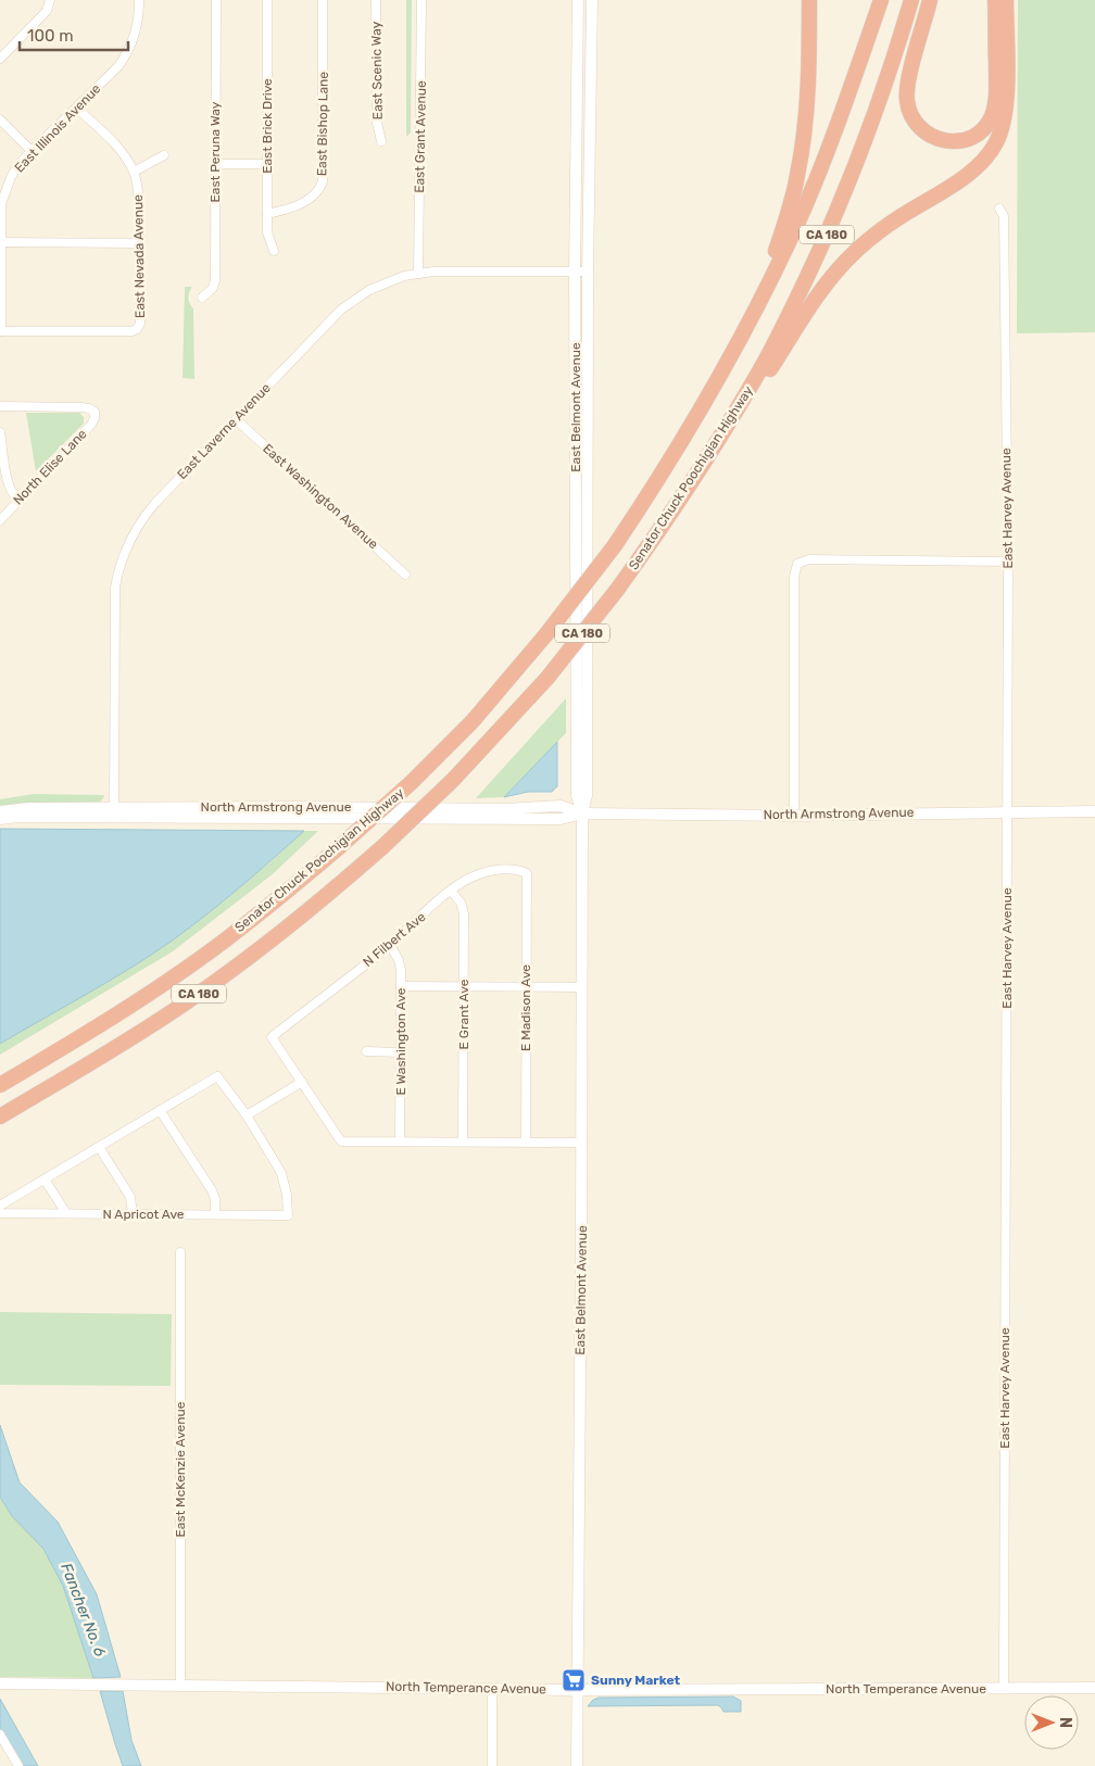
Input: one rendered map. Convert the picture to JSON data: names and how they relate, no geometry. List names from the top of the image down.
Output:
{
  "streets": {
    "highway": ["CA 180", "Senator Chuck Poochigian Highway"],
    "main road": ["East Belmont Avenue", "North Armstrong Avenue", "North Temperance Avenue"],
    "street": [
      "East Scenic Way",
      "East Bishop Lane",
      "East Brick Drive",
      "East Illinois Avenue",
      "East Grant Avenue",
      "East Peruna Way",
      "East Nevada Avenue",
      "East Laverne Avenue",
      "North Elise Lane",
      "East Washington Avenue",
      "East Harvey Avenue",
      "N Filbert Ave",
      "E Madison Ave",
      "E Grant Ave",
      "E Washington Ave",
      "N Apricot Ave",
      "East McKenzie Avenue"
    ]
  },
  "crossings": [
    ["East Bishop Lane", "East Brick Drive"],
    ["East Illinois Avenue", "East Nevada Avenue"],
    ["East Grant Avenue", "East Laverne Avenue"],
    ["East Belmont Avenue", "East Laverne Avenue"],
    ["East Belmont Avenue", "North Armstrong Avenue"],
    ["East Belmont Avenue", "North Temperance Avenue"],
    ["East Laverne Avenue", "East Washington Avenue"],
    ["East Laverne Avenue", "North Armstrong Avenue"],
    ["East Harvey Avenue", "North Armstrong Avenue"],
    ["East Harvey Avenue", "North Temperance Avenue"],
    ["N Filbert Ave", "E Madison Ave"],
    ["N Filbert Ave", "E Grant Ave"],
    ["N Filbert Ave", "E Washington Ave"],
    ["East McKenzie Avenue", "North Temperance Avenue"]
  ],
  "water": ["Fancher No. 6"],
  "places": {
    "supermarket": ["Sunny Market"]
  },
  "scale_bar": "100 m",
  "north": "right"
}
